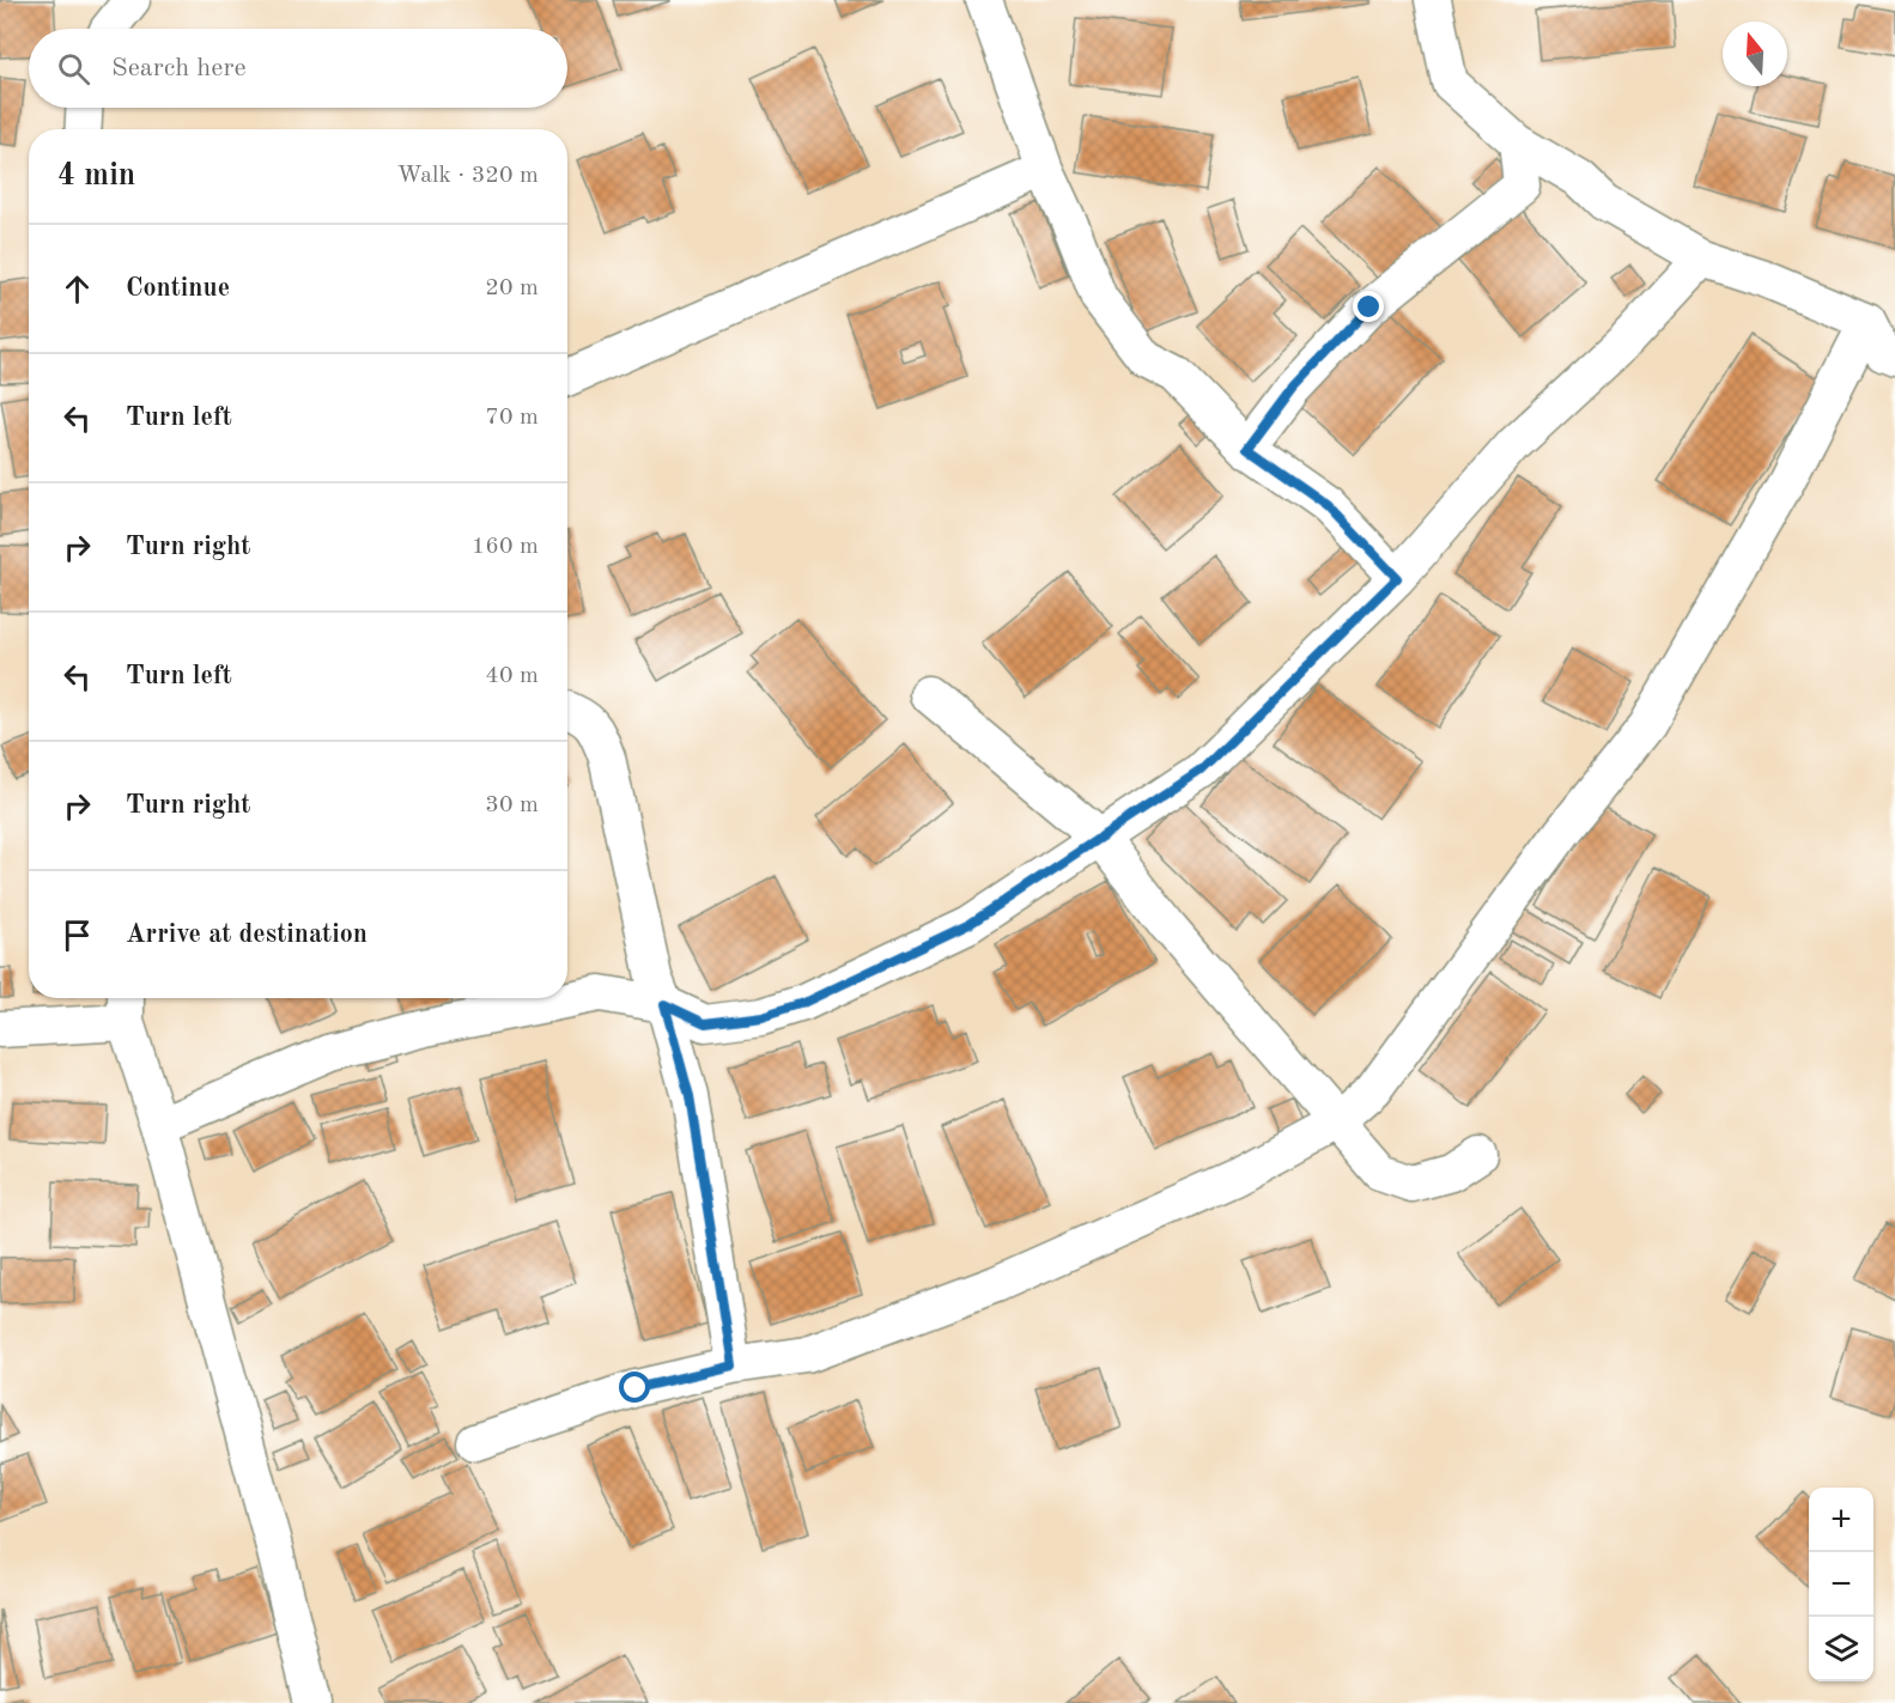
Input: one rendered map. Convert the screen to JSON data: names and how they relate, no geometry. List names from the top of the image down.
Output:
{
  "north": "top",
  "page": {
    "search": "Search here",
    "heading": ["4 min", "Walk · 320 m"],
    "list": [
      ["Continue", "20 m"],
      ["Turn left", "70 m"],
      ["Turn right", "160 m"],
      ["Turn left", "40 m"],
      ["Turn right", "30 m"],
      "Arrive at destination"
    ],
    "map_buttons": ["+", "−"]
  }
}
